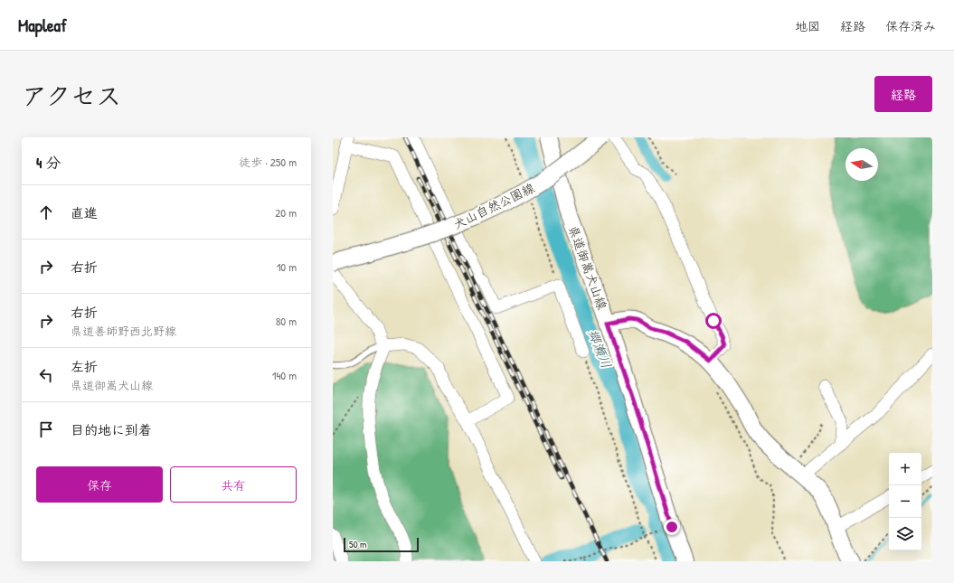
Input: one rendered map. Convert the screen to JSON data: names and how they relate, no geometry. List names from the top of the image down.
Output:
{
  "streets": {
    "main road": ["犬山自然公園線", "県道御嵩犬山線"]
  },
  "water": ["郷瀬川"],
  "scale_bar": "50 m",
  "north": "left",
  "page": {
    "header": "Mapleaf",
    "nav": ["地図", "経路", "保存済み"],
    "title": "アクセス",
    "buttons": [
      "経路",
      ["保存", "共有"]
    ],
    "heading": ["4 分", "徒歩 · 250 m"],
    "list": [
      ["直進", "20 m"],
      ["右折", "10 m"],
      ["右折", "県道善師野西北野線", "80 m"],
      ["左折", "県道御嵩犬山線", "140 m"],
      "目的地に到着"
    ],
    "map_buttons": ["+", "−"],
    "scale": "50 m"
  }
}
